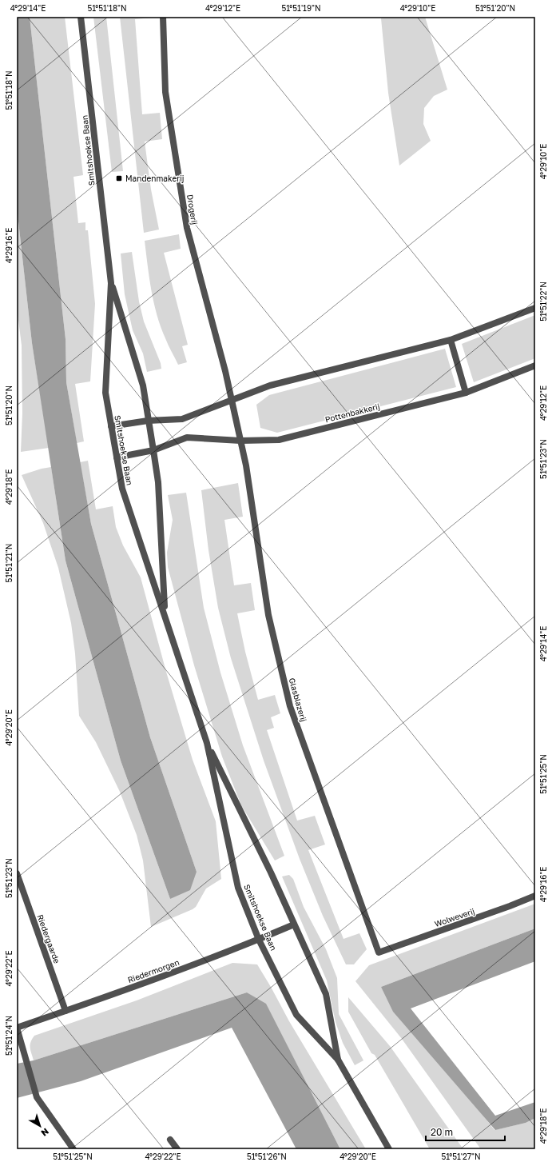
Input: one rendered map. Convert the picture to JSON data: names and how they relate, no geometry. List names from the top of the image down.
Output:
{
  "streets": {
    "street": [
      "Smitshoekse Baan",
      "Drogerij",
      "Pottenbakkerij",
      "Glasblazerij",
      "Wolweverij",
      "Riedergaarde",
      "Riedermorgen"
    ]
  },
  "crossings": [
    ["Smitshoekse Baan", "Pottenbakkerij"],
    ["Smitshoekse Baan", "Riedermorgen"],
    ["Pottenbakkerij", "Glasblazerij"],
    ["Glasblazerij", "Wolweverij"],
    ["Riedergaarde", "Riedermorgen"]
  ],
  "places": {
    "transit": ["Mandenmakerij"]
  },
  "scale_bar": "20 m",
  "north": "bottom right",
  "coordinates": [
    "4°29'14\"E",
    "51°51'18\"N",
    "4°29'12\"E",
    "51°51'19\"N",
    "4°29'10\"E",
    "51°51'20\"N",
    "4°29'16\"E",
    "51°51'22\"N",
    "51°51'23\"N",
    "4°29'18\"E",
    "51°51'21\"N",
    "4°29'20\"E",
    "51°51'25\"N",
    "4°29'22\"E",
    "51°51'24\"N",
    "51°51'26\"N",
    "51°51'27\"N"
  ]
}
